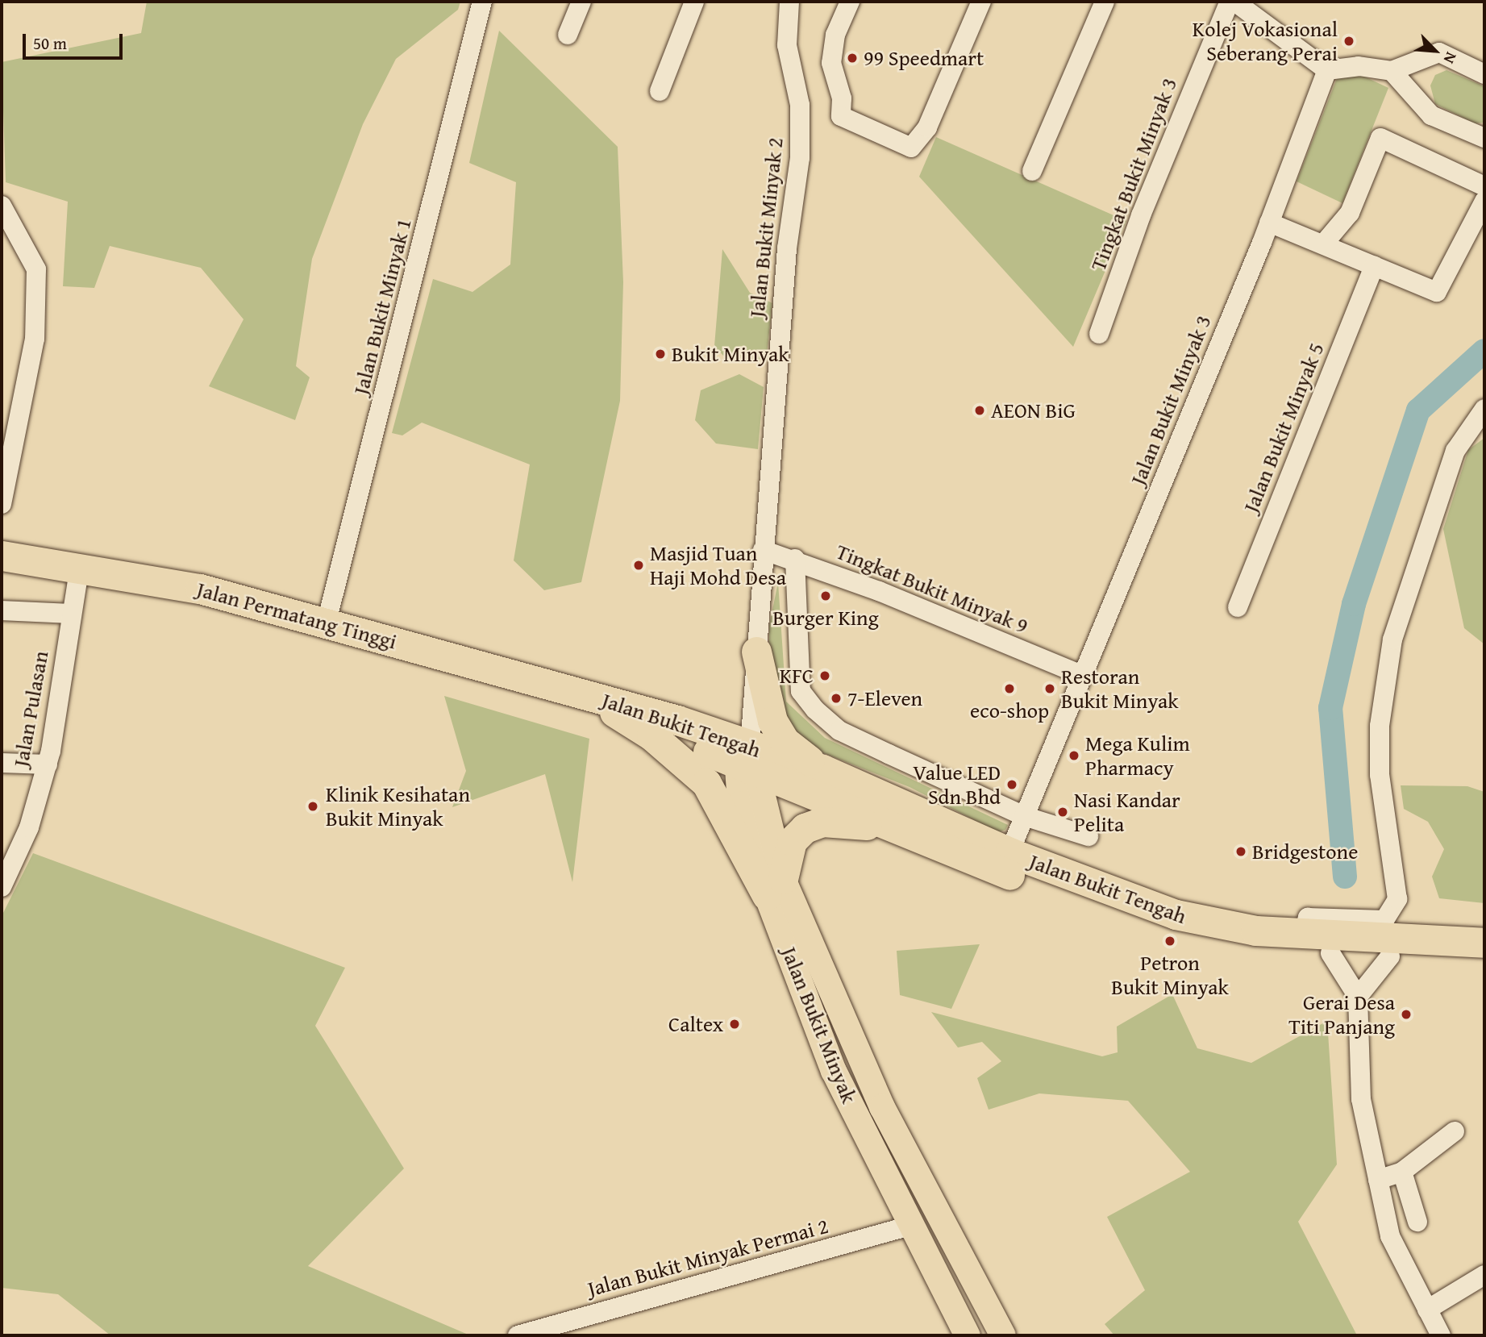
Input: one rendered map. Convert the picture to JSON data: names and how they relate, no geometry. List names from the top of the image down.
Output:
{
  "streets": {
    "highway": ["Jalan Permatang Tinggi", "Jalan Bukit Tengah"],
    "main road": ["Jalan Bukit Minyak"],
    "street": [
      "Tingkat Bukit Minyak 3",
      "Jalan Bukit Minyak 2",
      "Jalan Bukit Minyak 1",
      "Jalan Bukit Minyak 3",
      "Jalan Bukit Minyak 5",
      "Tingkat Bukit Minyak 9",
      "Jalan Pulasan",
      "Jalan Bukit Minyak Permai 2"
    ]
  },
  "crossings": [
    ["Jalan Bukit Minyak 2", "Tingkat Bukit Minyak 9"],
    ["Jalan Bukit Minyak 2", "Jalan Bukit Tengah"],
    ["Jalan Bukit Minyak 2", "Jalan Bukit Minyak"],
    ["Jalan Bukit Minyak 1", "Jalan Permatang Tinggi"],
    ["Jalan Bukit Minyak 3", "Tingkat Bukit Minyak 9"],
    ["Jalan Bukit Minyak 3", "Jalan Bukit Tengah"],
    ["Jalan Permatang Tinggi", "Jalan Pulasan"],
    ["Jalan Permatang Tinggi", "Jalan Bukit Tengah"],
    ["Jalan Bukit Tengah", "Jalan Bukit Minyak"],
    ["Jalan Bukit Minyak", "Jalan Bukit Minyak Permai 2"]
  ],
  "places": [
    "Kolej Vokasional Seberang Perai",
    "99 Speedmart",
    "Bukit Minyak",
    "AEON BiG",
    "Masjid Tuan Haji Mohd Desa",
    "Burger King",
    "KFC",
    "eco-shop",
    "Restoran Bukit Minyak",
    "7-Eleven",
    "Mega Kulim Pharmacy",
    "Value LED Sdn Bhd",
    "Klinik Kesihatan Bukit Minyak",
    "Nasi Kandar Pelita",
    "Bridgestone",
    "Petron Bukit Minyak",
    "Gerai Desa Titi Panjang",
    "Caltex"
  ],
  "scale_bar": "50 m",
  "north": "bottom right"
}
